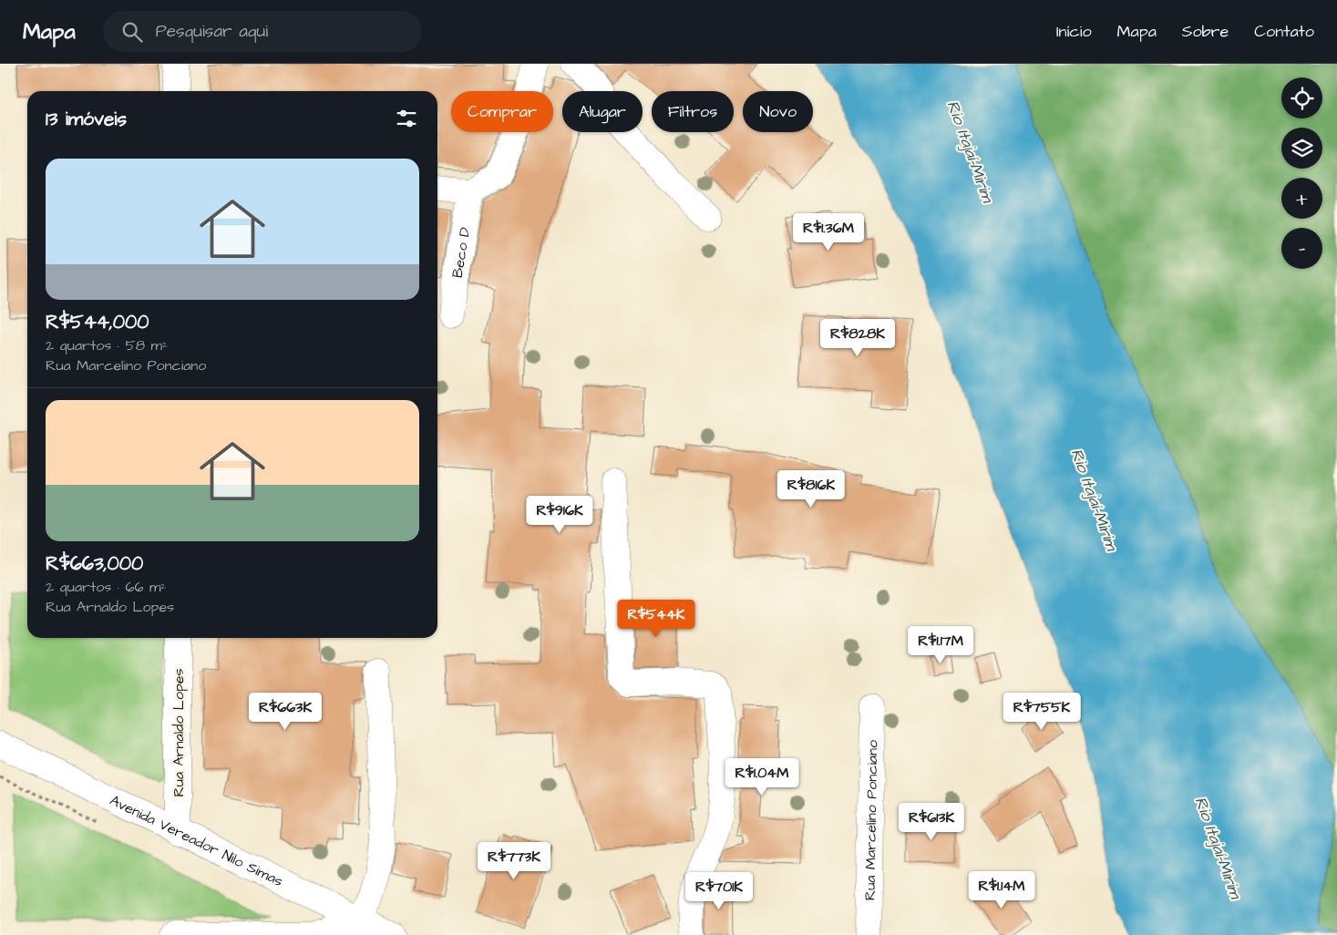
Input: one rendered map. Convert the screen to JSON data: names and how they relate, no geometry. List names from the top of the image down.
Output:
{
  "streets": {
    "street": [
      "Beco D",
      "Rua Arnaldo Lopes",
      "Rua Marcelino Ponciano",
      "Avenida Vereador Nilo Simas"
    ]
  },
  "crossings": [
    ["Rua Arnaldo Lopes", "Avenida Vereador Nilo Simas"]
  ],
  "water": ["Rio Itajaí-Mirim"],
  "page": {
    "header": "Mapa",
    "search": "Pesquisar aqui",
    "nav": [
      "Início",
      "Mapa",
      "Sobre",
      "Contato"
    ],
    "map_buttons": ["+", "−"],
    "chip": [
      "Comprar",
      "Alugar",
      "Filtros",
      "Novo"
    ],
    "heading": "13 imóveis",
    "list": [
      {
        "name": "R$544,000",
        "note": "2 quartos · 58 m² · Rua Marcelino Ponciano"
      },
      {
        "name": "R$663,000",
        "note": "2 quartos · 66 m² · Rua Arnaldo Lopes"
      }
    ],
    "price": [
      "R$1.36M",
      "R$828K",
      "R$816K",
      "R$916K",
      "R$544K",
      "R$1.17M",
      "R$663K",
      "R$755K",
      "R$1.04M",
      "R$613K",
      "R$773K",
      "R$1.14M",
      "R$701K"
    ]
  }
}
